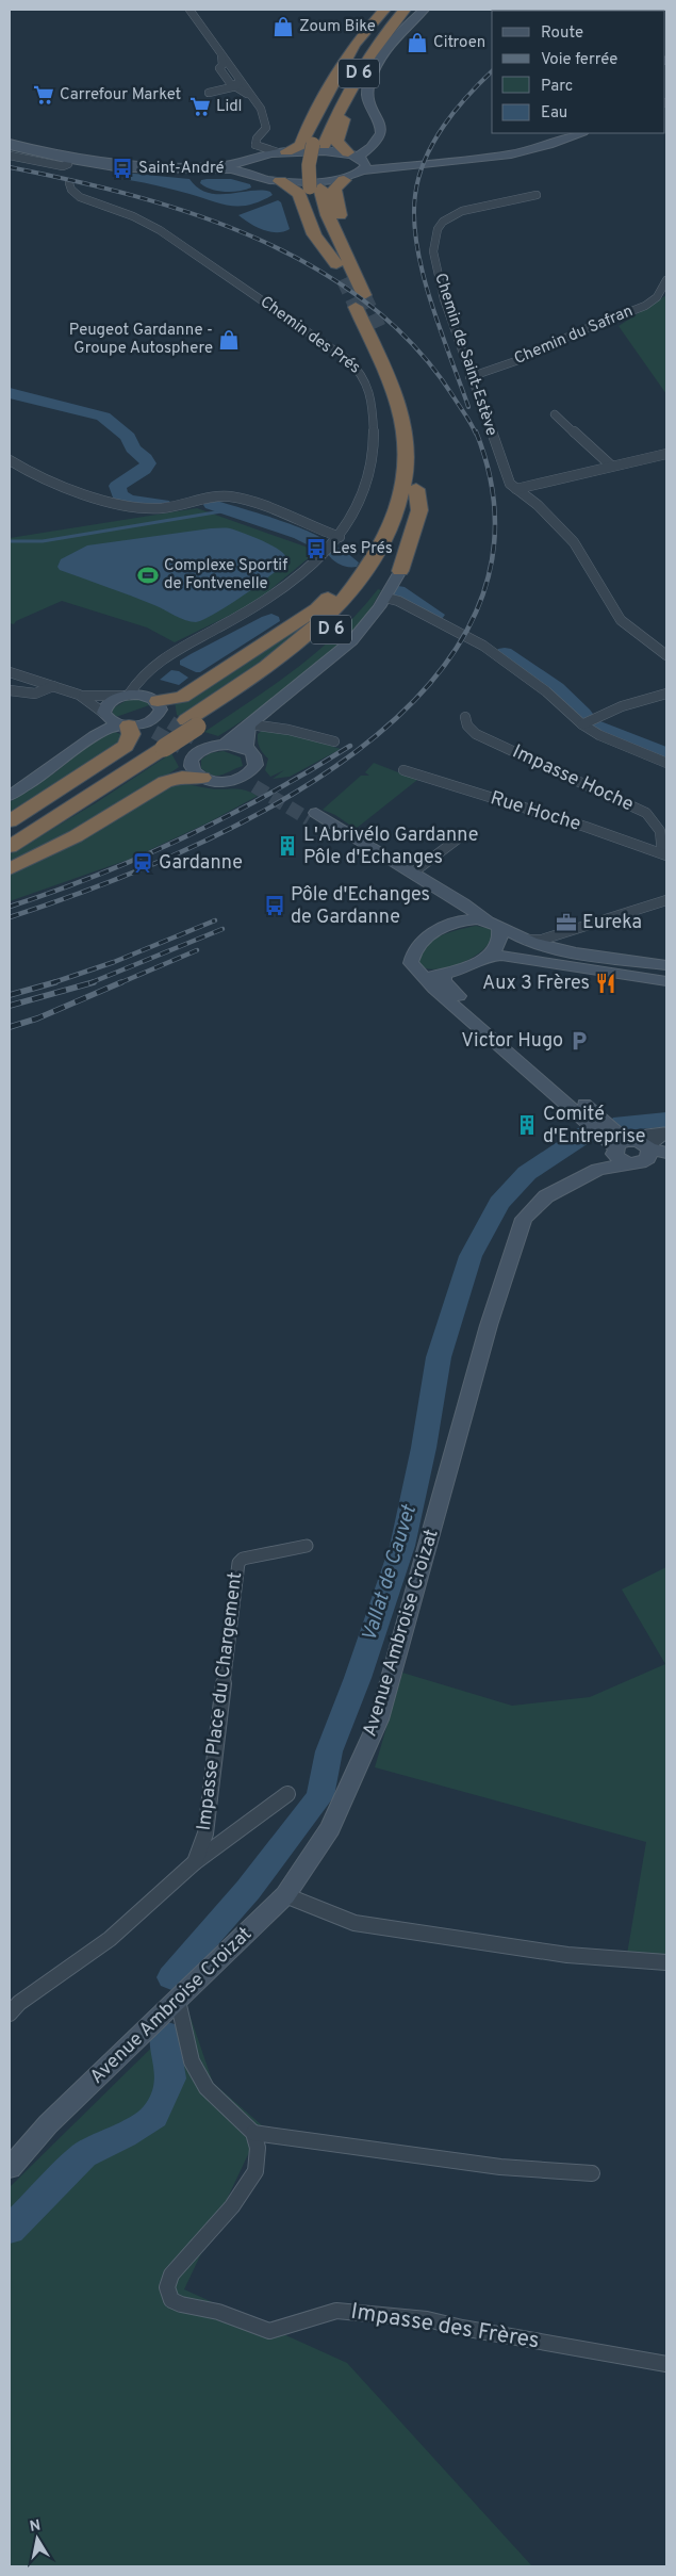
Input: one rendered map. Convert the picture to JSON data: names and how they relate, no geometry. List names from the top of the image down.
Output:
{
  "streets": {
    "highway": ["D 6"],
    "main road": ["Avenue Ambroise Croizat"],
    "street": [
      "Chemin des Prés",
      "Chemin du Safran",
      "Chemin de Saint-Estève",
      "Impasse Hoche",
      "Rue Hoche",
      "Impasse Place du Chargement",
      "Impasse des Frères"
    ]
  },
  "crossings": [
    ["Chemin du Safran", "Chemin de Saint-Estève"],
    ["Impasse Hoche", "Rue Hoche"]
  ],
  "water": ["Vallat de Cauvet"],
  "places": {
    "shop": ["Zoum Bike", "Citroen", "Peugeot Gardanne - Groupe Autosphere"],
    "supermarket": ["Carrefour Market", "Lidl"],
    "bus stop": ["Saint-André", "Les Prés", "Pôle d'Echanges de Gardanne"],
    "sports": ["Complexe Sportif de Fontvenelle"],
    "building": ["L'Abrivélo Gardanne Pôle d'Echanges", "Comité d'Entreprise"],
    "station": ["Gardanne"],
    "office": ["Eureka"],
    "restaurant": ["Aux 3 Frères"],
    "parking": ["Victor Hugo"]
  },
  "legend": [
    "Route",
    "Voie ferrée",
    "Parc",
    "Eau"
  ],
  "north": "top"
}
